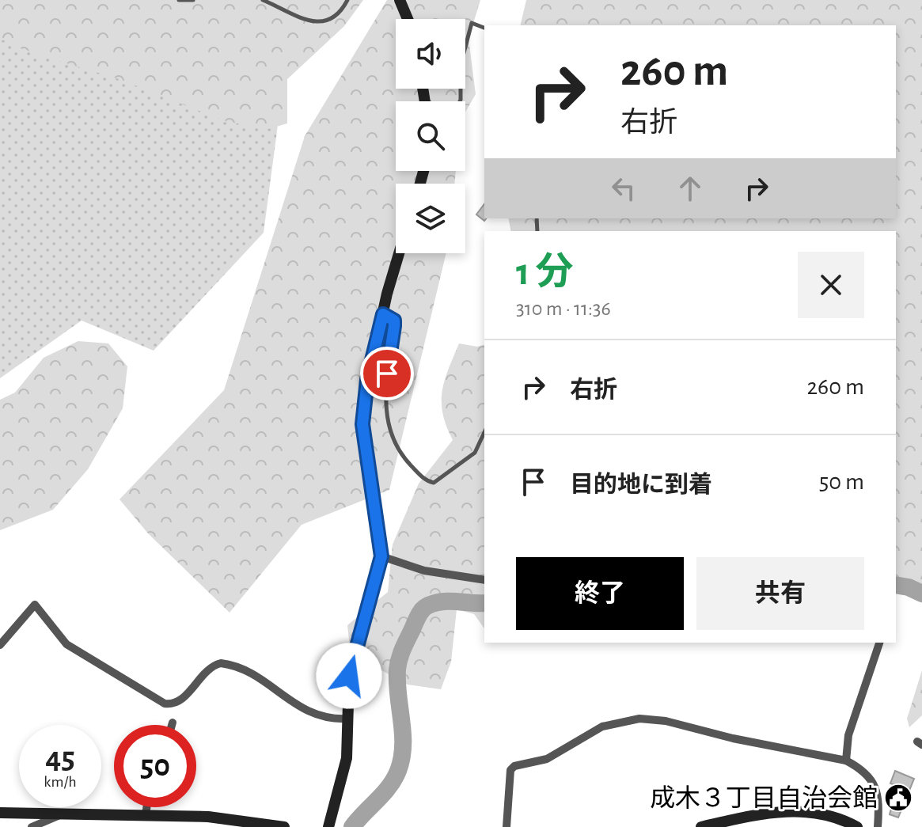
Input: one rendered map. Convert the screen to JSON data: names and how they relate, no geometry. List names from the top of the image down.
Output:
{
  "places": {
    "public building": ["成木３丁目自治会館"]
  },
  "page": {
    "turn": ["260 m", "右折"],
    "heading": ["1 分", "310 m · 11:36"],
    "list": [
      {
        "name": "右折",
        "value": "260 m"
      },
      {
        "name": "目的地に到着",
        "value": "50 m"
      }
    ],
    "buttons": ["終了", "共有"],
    "speed": "45 km/h",
    "limit": "50"
  }
}
